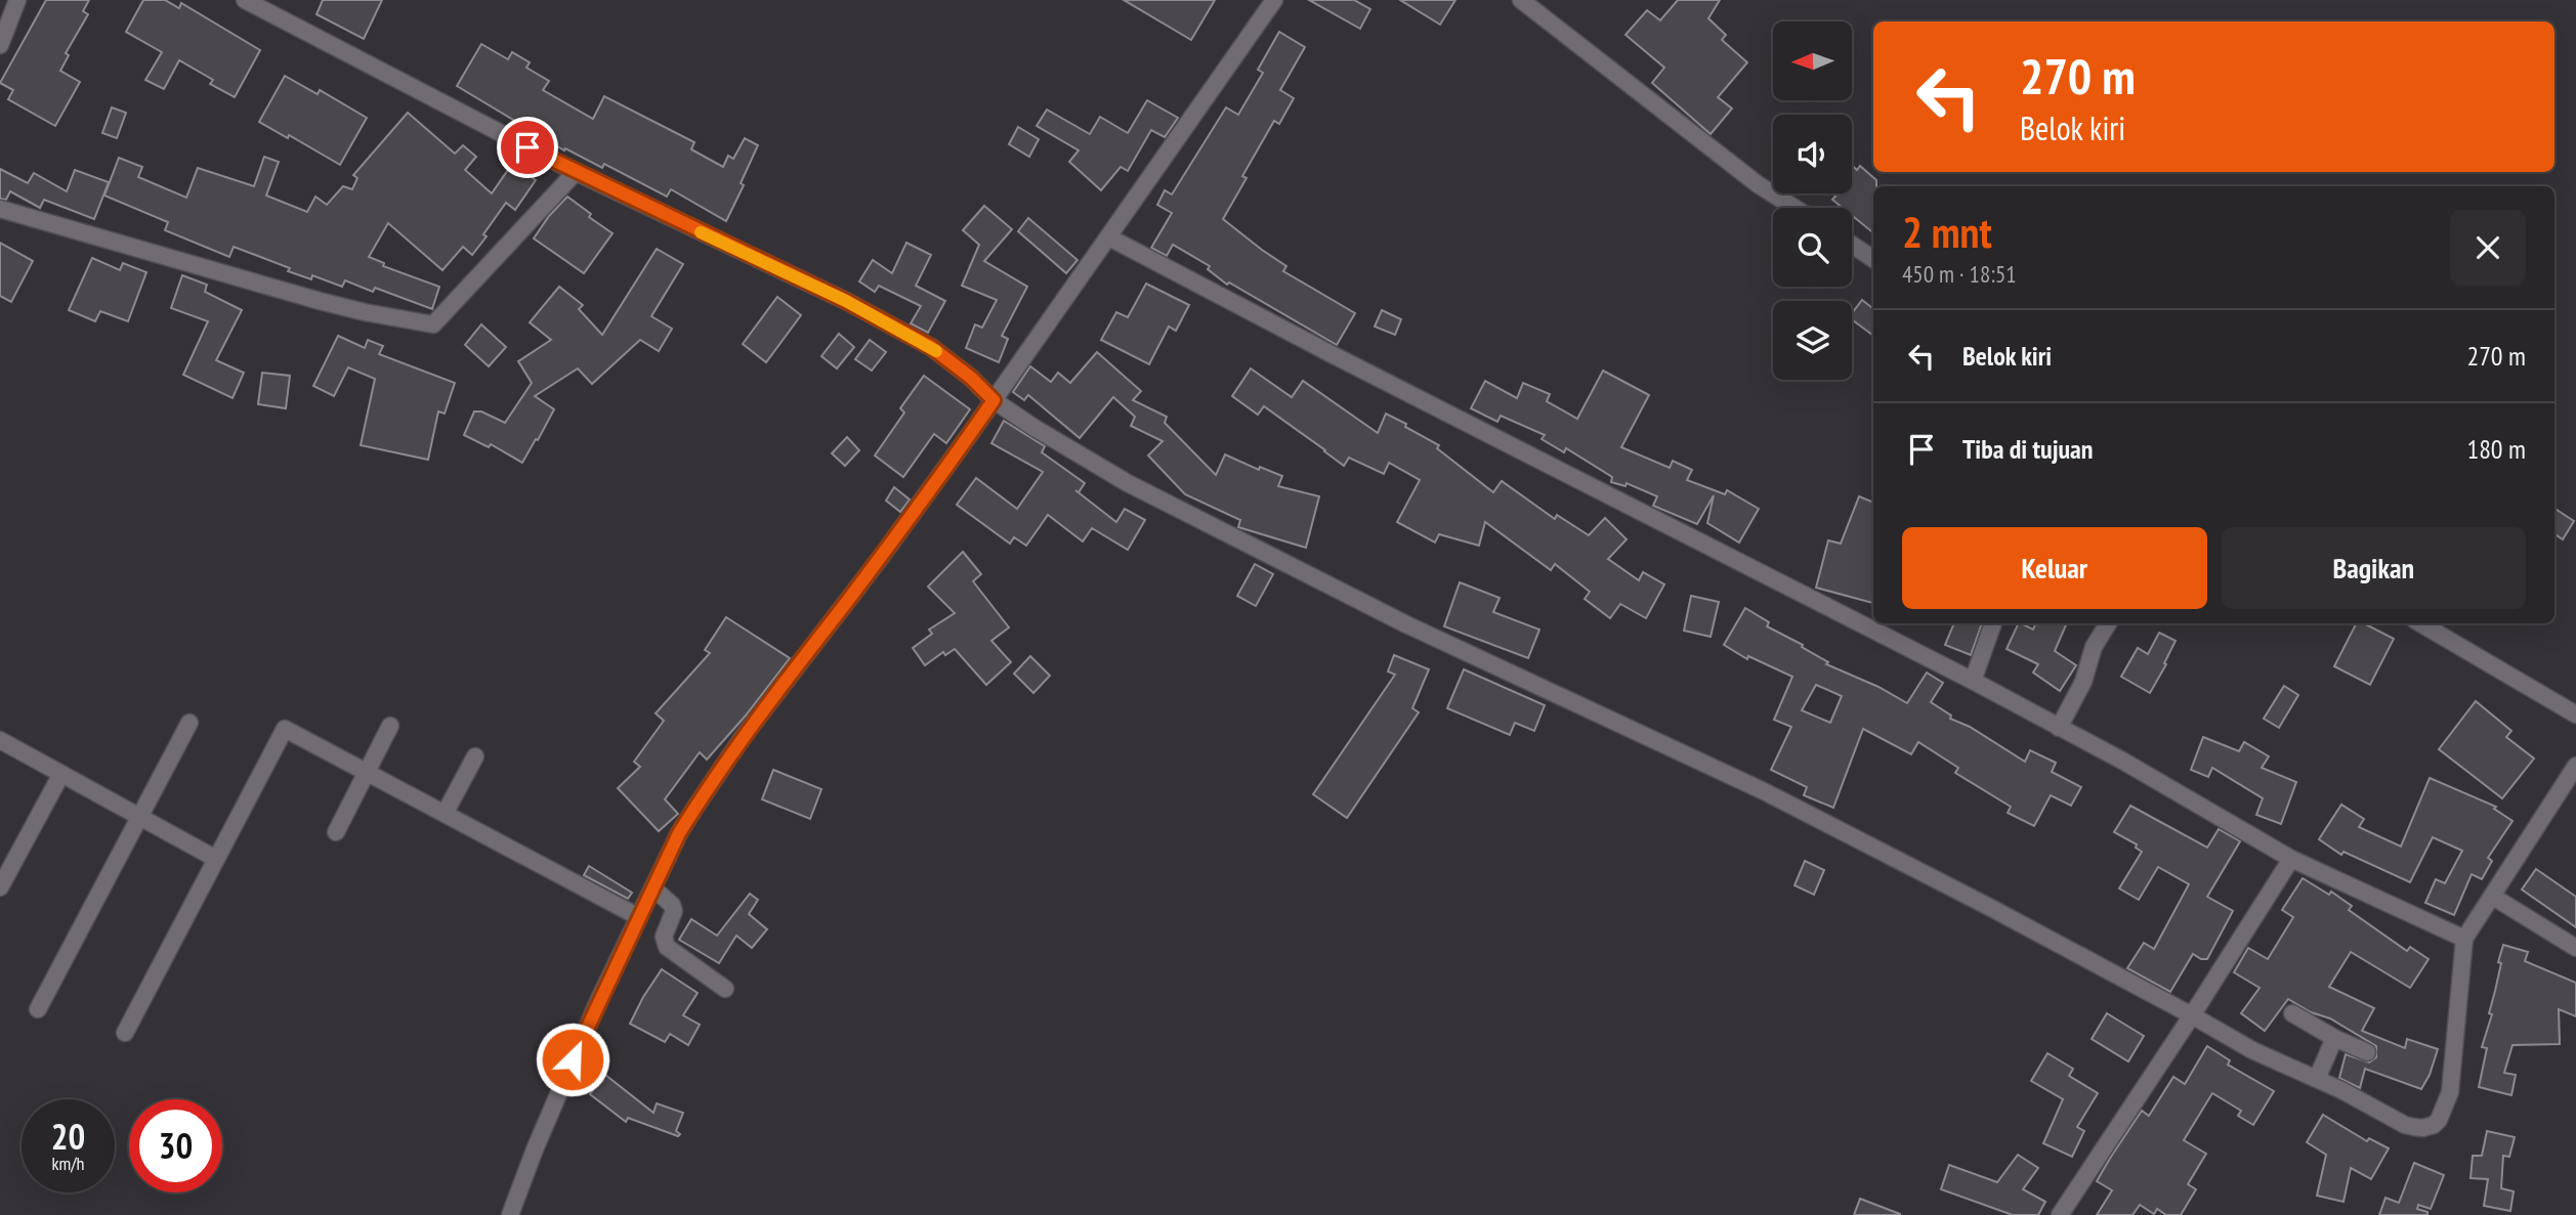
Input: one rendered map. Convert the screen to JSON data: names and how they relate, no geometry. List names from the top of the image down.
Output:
{
  "north": "left",
  "page": {
    "turn": ["270 m", "Belok kiri"],
    "heading": ["2 mnt", "450 m · 18:51"],
    "list": [
      {
        "name": "Belok kiri",
        "value": "270 m"
      },
      {
        "name": "Tiba di tujuan",
        "value": "180 m"
      }
    ],
    "buttons": ["Keluar", "Bagikan"],
    "speed": "20 km/h",
    "limit": "30"
  }
}
